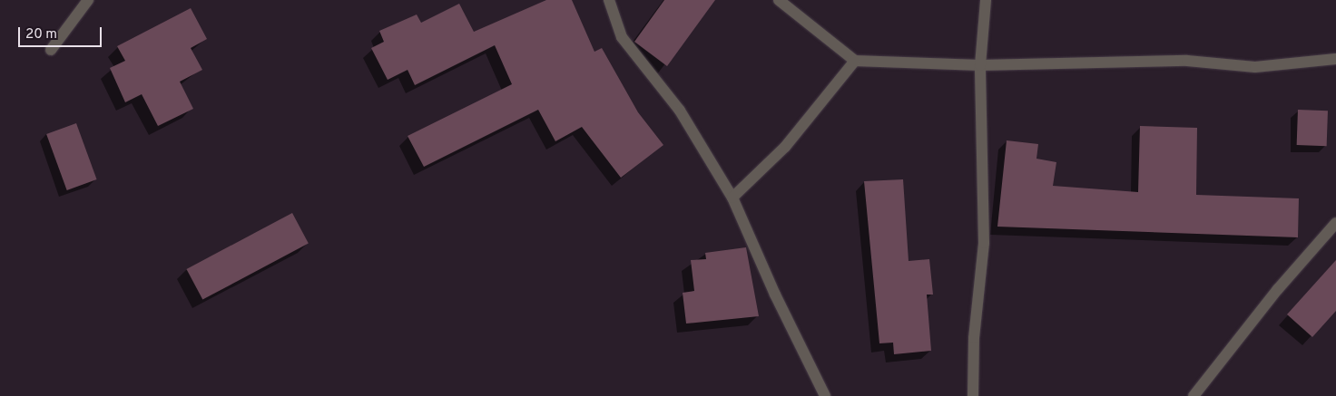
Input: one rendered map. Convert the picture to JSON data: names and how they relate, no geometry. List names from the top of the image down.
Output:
{
  "scale_bar": "20 m"
}
